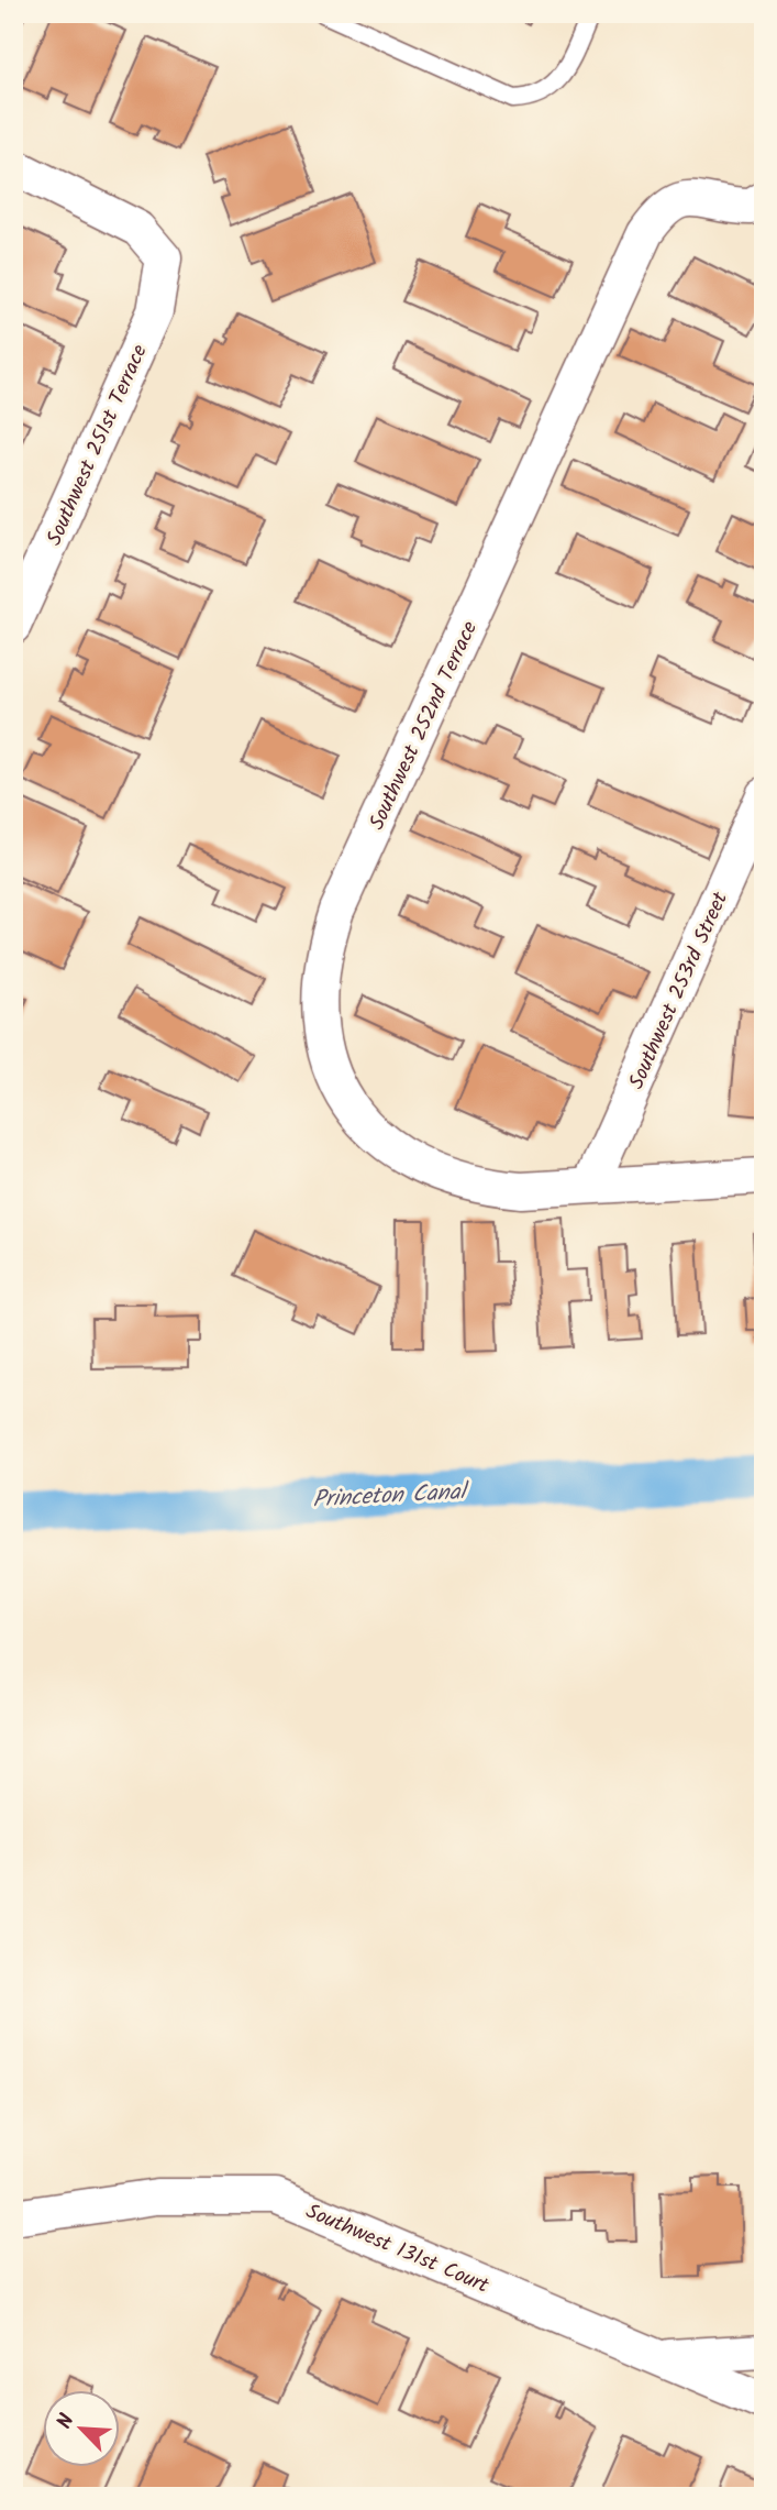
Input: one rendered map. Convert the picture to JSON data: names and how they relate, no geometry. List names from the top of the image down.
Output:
{
  "streets": {
    "street": [
      "Southwest 251st Terrace",
      "Southwest 252nd Terrace",
      "Southwest 253rd Street",
      "Southwest 131st Court"
    ]
  },
  "crossings": [
    ["Southwest 252nd Terrace", "Southwest 253rd Street"]
  ],
  "water": ["Princeton Canal"],
  "north": "top left"
}
